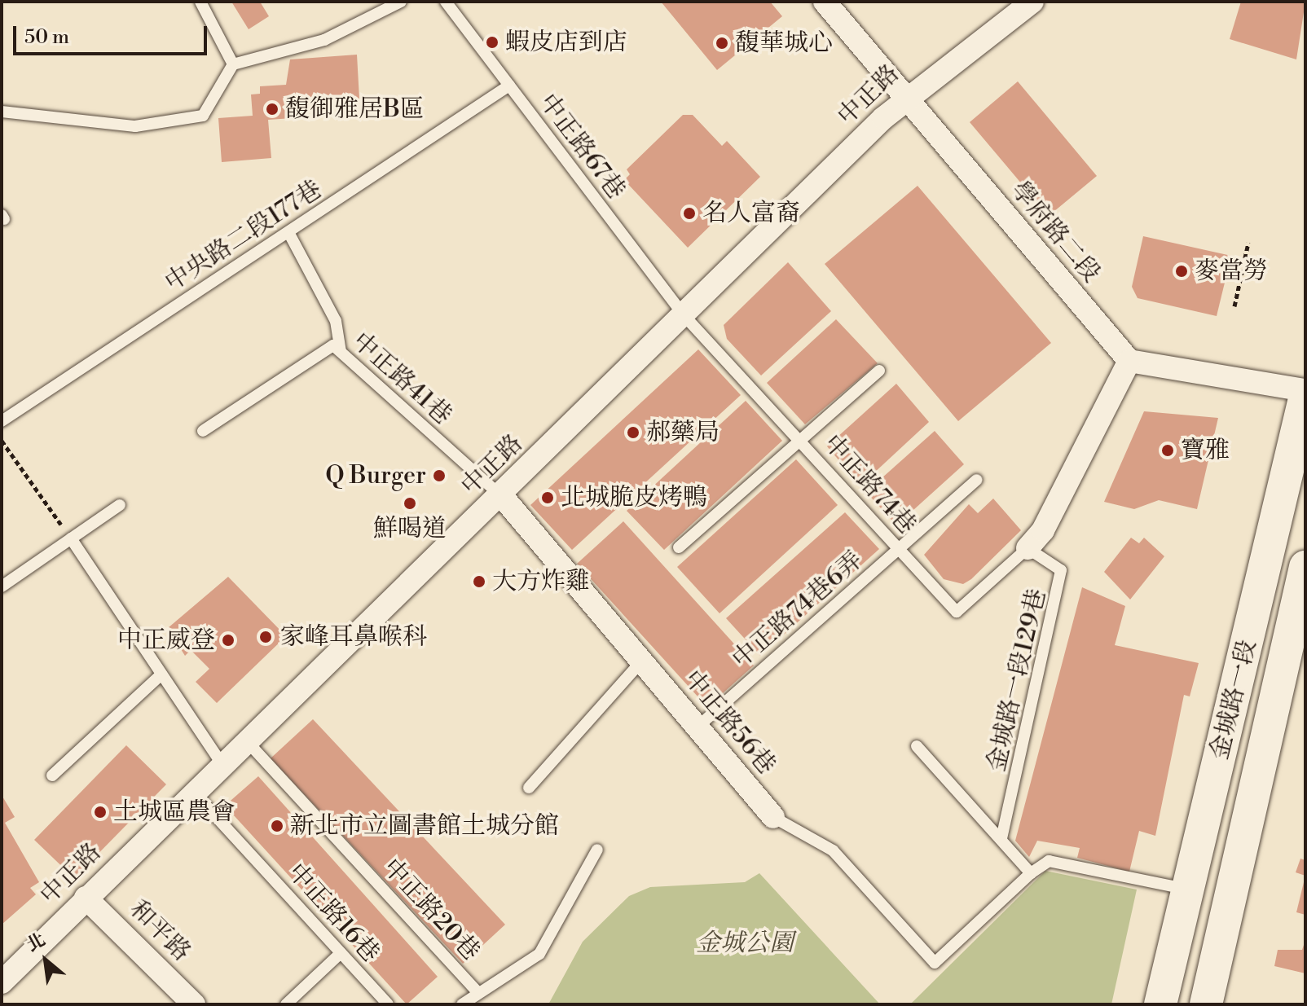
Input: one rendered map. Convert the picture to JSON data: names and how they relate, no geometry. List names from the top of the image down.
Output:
{
  "streets": {
    "main road": ["金城路一段"],
    "street": [
      "中正路",
      "學府路二段",
      "中正路56巷",
      "和平路"
    ],
    "lane": [
      "中正路67巷",
      "中央路二段177巷",
      "中正路41巷",
      "中正路74巷",
      "中正路74巷6弄",
      "金城路一段129巷",
      "中正路20巷",
      "中正路16巷"
    ]
  },
  "crossings": [
    ["中正路", "中正路67巷"],
    ["中正路", "學府路二段"],
    ["中正路", "中正路41巷"],
    ["中正路", "中正路74巷"],
    ["中正路", "中正路56巷"],
    ["中正路", "中正路20巷"],
    ["中正路", "中正路16巷"],
    ["中正路", "和平路"],
    ["中正路67巷", "中央路二段177巷"],
    ["中正路67巷", "中正路74巷"],
    ["中正路41巷", "中正路56巷"],
    ["中正路74巷", "中正路74巷6弄"],
    ["中正路74巷", "金城路一段129巷"],
    ["中正路74巷6弄", "中正路56巷"],
    ["金城路一段129巷", "中正路56巷"]
  ],
  "parks": ["金城公園"],
  "places": [
    "蝦皮店到店",
    "馥華城心",
    "馥御雅居B區",
    "名人富裔",
    "麥當勞",
    "郝藥局",
    "寶雅",
    "Q Burger",
    "北城脆皮烤鴨",
    "鮮喝道",
    "大方炸雞",
    "家峰耳鼻喉科",
    "中正威登",
    "土城區農會",
    "新北市立圖書館土城分館"
  ],
  "scale_bar": "50 m",
  "north": "top left"
}
